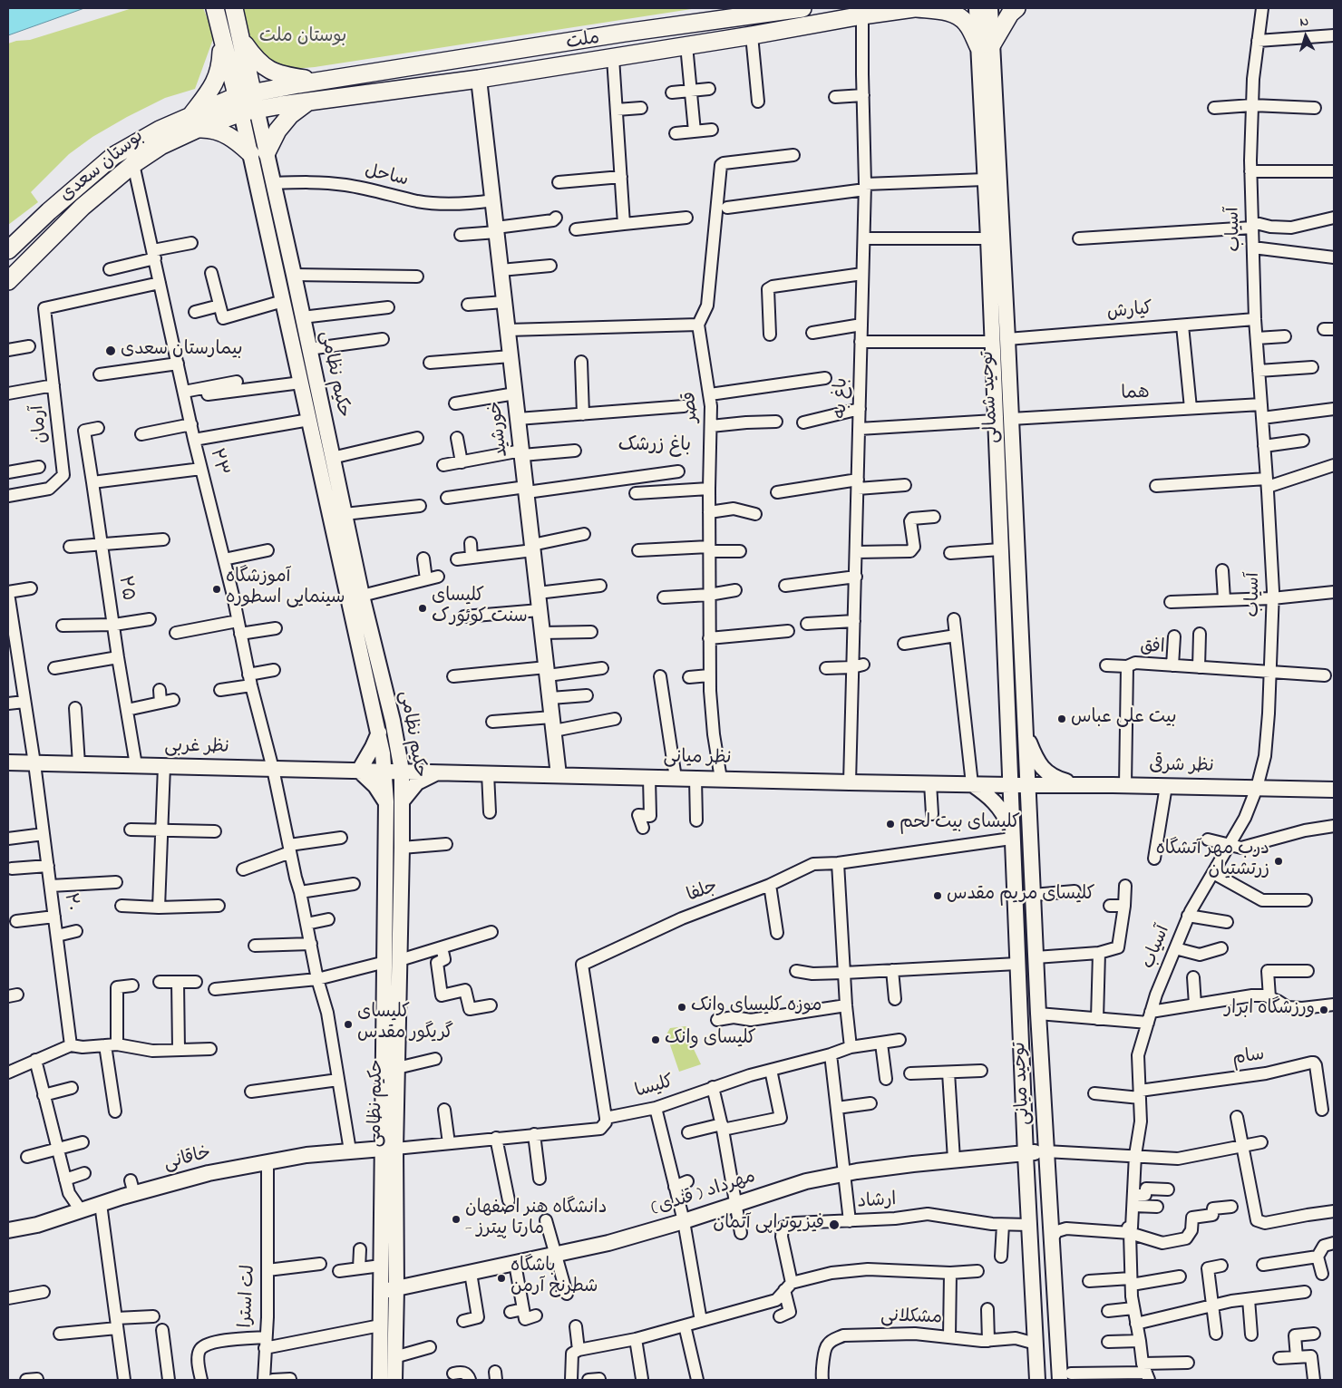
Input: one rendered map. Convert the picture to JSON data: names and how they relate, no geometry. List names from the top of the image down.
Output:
{
  "streets": {
    "main road": [
      "ملت",
      "بوستان سعدی",
      "حکیم نظامی",
      "توحید شمالی",
      "خورشید",
      "نظر غربی",
      "نظر میانی",
      "نظر شرقی",
      "توحید میانی",
      "خاقانی",
      "مهرداد ( قندی)"
    ],
    "street": [
      "ساحل",
      "آسیاب",
      "کیارش",
      "هما",
      "باغ به",
      "قصر",
      "آرمان",
      "۲۳",
      "۲۵",
      "افق",
      "جلفا",
      "۲۰",
      "سام",
      "کلیسا",
      "ارشاد",
      "لت استرا",
      "مشکلانی"
    ]
  },
  "crossings": [
    ["ملت", "بوستان سعدی"],
    ["ملت", "حکیم نظامی"],
    ["ملت", "توحید شمالی"],
    ["ملت", "باغ به"],
    ["ملت", "خورشید"],
    ["بوستان سعدی", "حکیم نظامی"],
    ["بوستان سعدی", "۲۳"],
    ["ساحل", "حکیم نظامی"],
    ["ساحل", "خورشید"],
    ["آسیاب", "کیارش"],
    ["آسیاب", "هما"],
    ["آسیاب", "افق"],
    ["آسیاب", "نظر شرقی"],
    ["آسیاب", "سام"],
    ["کیارش", "توحید شمالی"],
    ["حکیم نظامی", "نظر غربی"],
    ["حکیم نظامی", "نظر میانی"],
    ["حکیم نظامی", "کلیسا"],
    ["حکیم نظامی", "خاقانی"],
    ["حکیم نظامی", "مهرداد ( قندی)"],
    ["هما", "توحید شمالی"],
    ["توحید شمالی", "نظر میانی"],
    ["توحید شمالی", "نظر شرقی"],
    ["توحید شمالی", "توحید میانی"],
    ["باغ به", "نظر میانی"],
    ["قصر", "نظر میانی"],
    ["آرمان", "۲۳"],
    ["خورشید", "نظر میانی"],
    ["۲۳", "نظر غربی"],
    ["۲۳", "خاقانی"],
    ["۲۵", "نظر غربی"],
    ["افق", "نظر شرقی"],
    ["نظر غربی", "نظر میانی"],
    ["نظر غربی", "۲۰"],
    ["نظر میانی", "نظر شرقی"],
    ["نظر میانی", "توحید میانی"],
    ["نظر شرقی", "توحید میانی"],
    ["جلفا", "توحید میانی"],
    ["جلفا", "کلیسا"],
    ["توحید میانی", "مهرداد ( قندی)"],
    ["توحید میانی", "ارشاد"],
    ["توحید میانی", "مشکلانی"],
    ["کلیسا", "خاقانی"],
    ["خاقانی", "لت استرا"]
  ],
  "districts": ["باغ زرشک"],
  "parks": ["بوستان ملت"],
  "places": [
    "بیمارستان سعدی",
    "آموزشگاه سینمایی اسطوره",
    "کلیسای سنت کوئورک",
    "بیت علی عباس",
    "کلیسای بیت لحم",
    "درب مهر آتشگاه زرتشتیان",
    "کلیسای مریم مقدس",
    "موزه کلیسای وانک",
    "ورزشگاه ابرار",
    "کلیسای گریگور مقدس",
    "کلیسای وانک",
    "دانشگاه هنر اصفهان - مارتا پیترز",
    "فیزیوتراپی آتمان",
    "باشگاه شطرنج آرمن"
  ],
  "north": "top"
}
